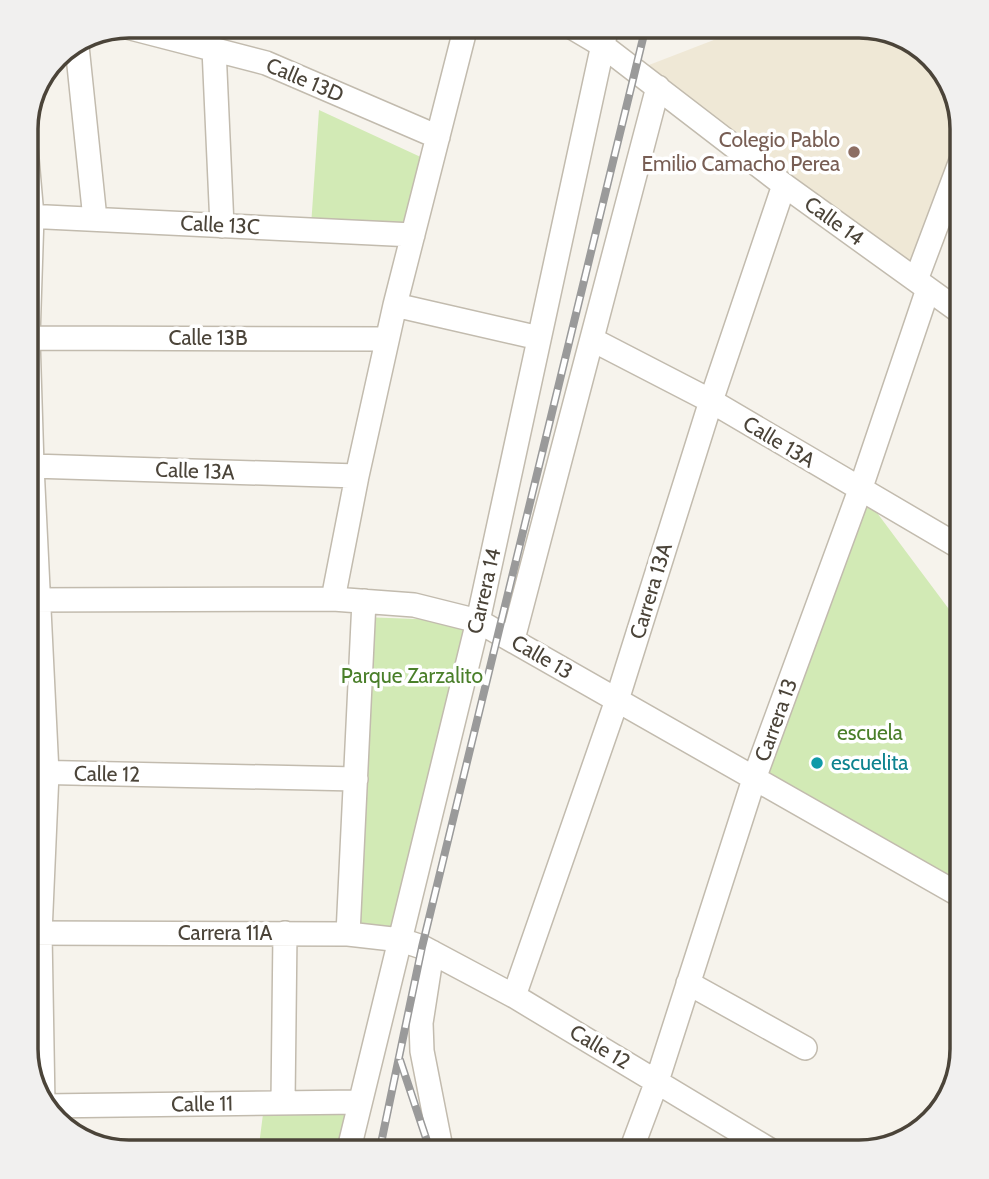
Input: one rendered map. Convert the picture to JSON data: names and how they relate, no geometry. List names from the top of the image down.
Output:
{
  "streets": {
    "street": [
      "Calle 13D",
      "Calle 14",
      "Calle 13C",
      "Calle 13B",
      "Calle 13A",
      "Carrera 14",
      "Carrera 13A",
      "Calle 13",
      "Carrera 13",
      "Calle 12",
      "Carrera 11A",
      "Calle 11"
    ]
  },
  "crossings": [
    ["Calle 14", "Carrera 14"],
    ["Calle 14", "Carrera 13A"],
    ["Calle 14", "Carrera 13"],
    ["Calle 13A", "Carrera 14"],
    ["Calle 13A", "Carrera 13A"],
    ["Calle 13A", "Carrera 13"],
    ["Carrera 14", "Calle 13"],
    ["Carrera 14", "Calle 12"],
    ["Carrera 14", "Carrera 11A"],
    ["Carrera 14", "Calle 11"],
    ["Carrera 13A", "Calle 13"],
    ["Carrera 13A", "Calle 12"],
    ["Calle 13", "Carrera 13"],
    ["Carrera 13", "Calle 12"],
    ["Calle 12", "Carrera 11A"]
  ],
  "parks": ["Parque Zarzalito", "escuela"],
  "places": ["Colegio Pablo Emilio Camacho Perea", "escuelita"]
}
